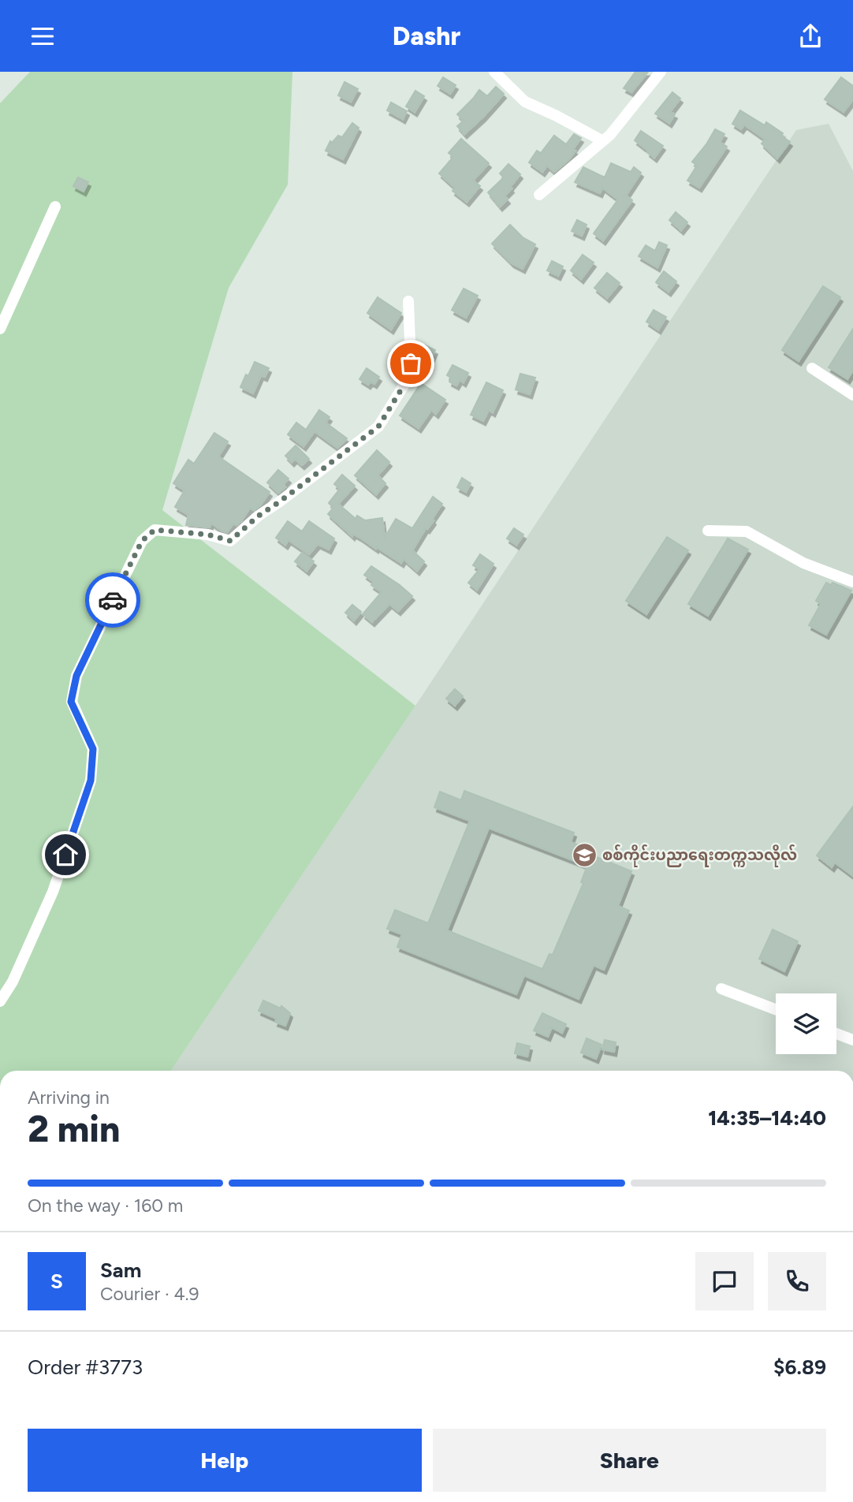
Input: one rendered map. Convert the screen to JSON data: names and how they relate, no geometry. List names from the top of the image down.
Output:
{
  "places": {
    "school or university": ["စစ်ကိုင်းပညာရေးတက္ကသလိုလ်"]
  },
  "page": {
    "header": "Dashr",
    "heading": ["2 min", "Arriving in", "14:35–14:40"],
    "panel": [
      "Sam",
      "Courier · 4.9",
      "Order #3773",
      "$6.89"
    ],
    "bar": "On the way · 160 m",
    "round": "S",
    "buttons": ["Help", "Share"]
  }
}
